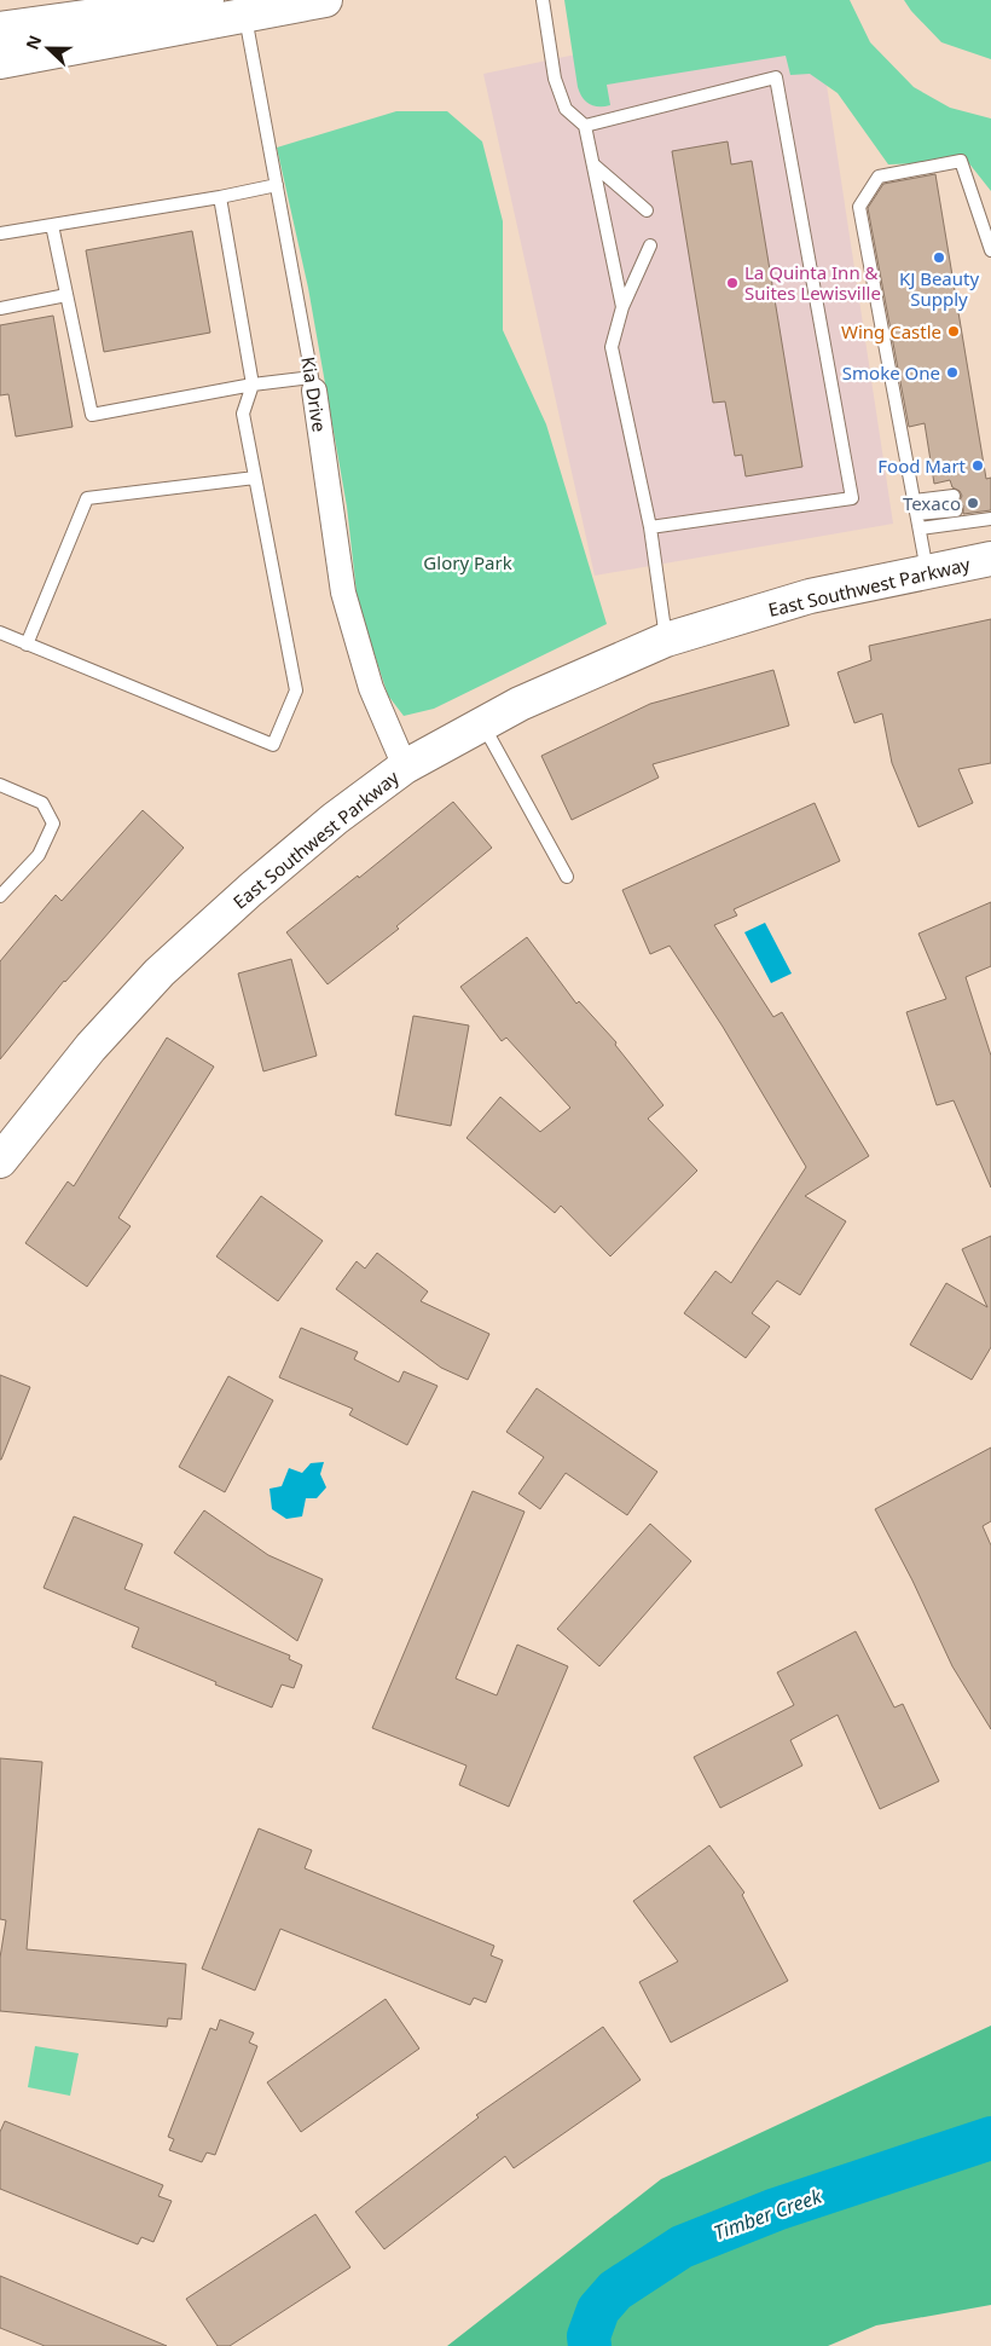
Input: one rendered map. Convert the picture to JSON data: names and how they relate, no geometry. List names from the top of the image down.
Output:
{
  "streets": {
    "main road": ["East Southwest Parkway"],
    "street": ["Kia Drive"]
  },
  "crossings": [
    ["Kia Drive", "East Southwest Parkway"]
  ],
  "water": ["Timber Creek"],
  "parks": ["Glory Park"],
  "places": [
    "KJ Beauty Supply",
    "La Quinta Inn & Suites Lewisville",
    "Wing Castle",
    "Smoke One",
    "Food Mart",
    "Texaco"
  ],
  "north": "left"
}
